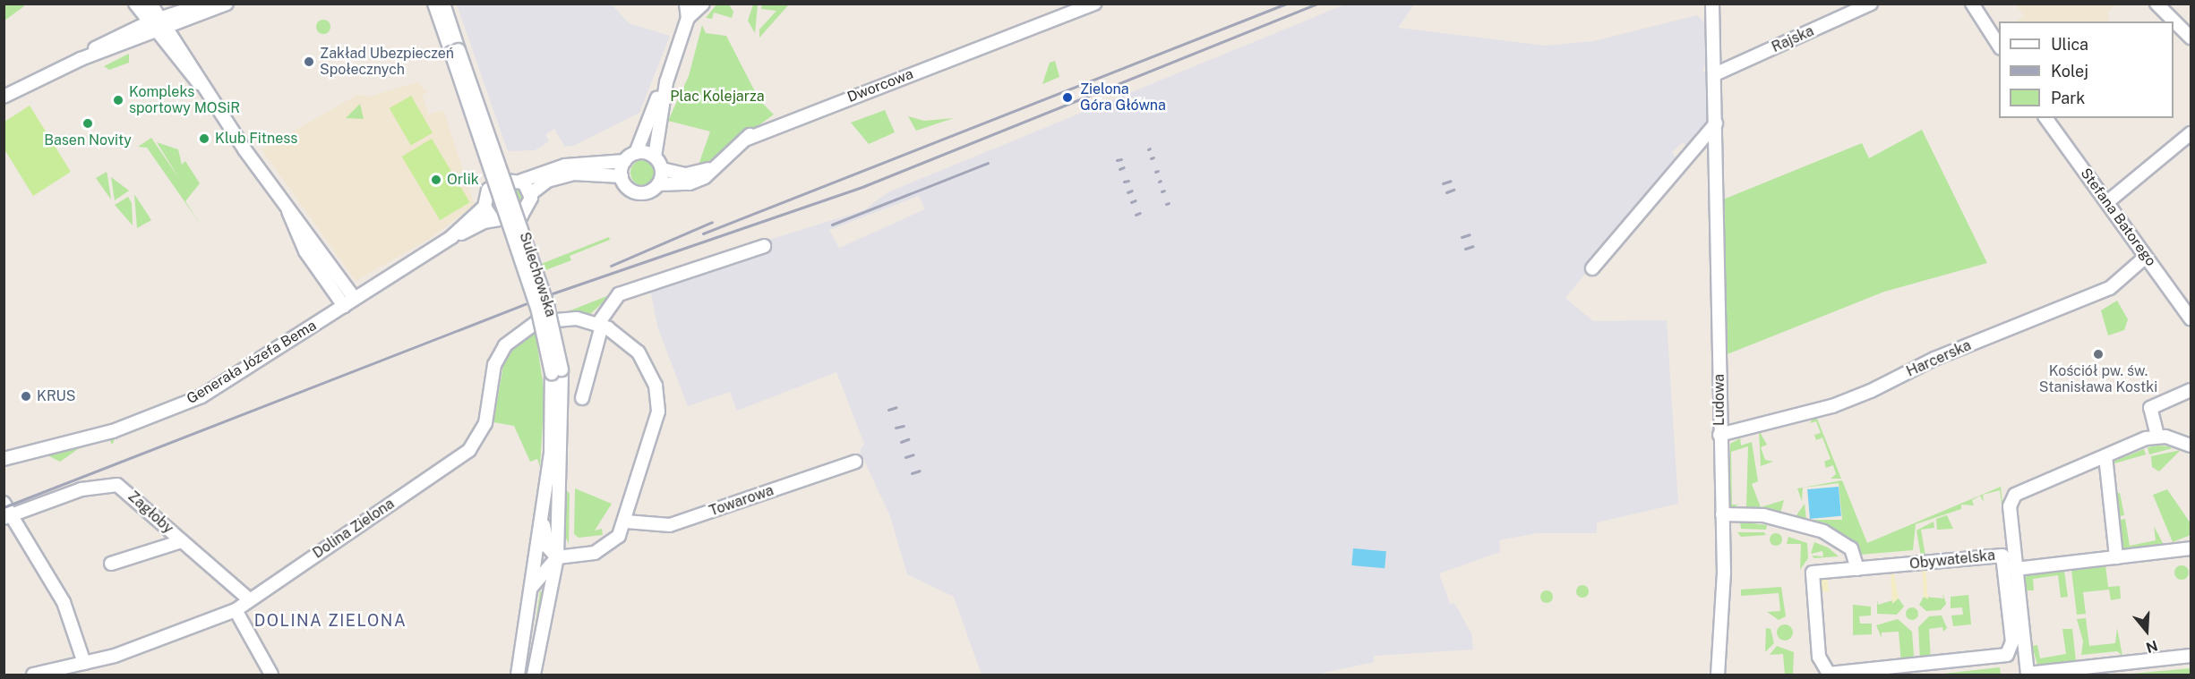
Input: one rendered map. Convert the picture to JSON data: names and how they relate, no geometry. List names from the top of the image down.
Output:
{
  "streets": {
    "street": [
      "Rajska",
      "Dworcowa",
      "Stefana Batorego",
      "Sulechowska",
      "Harcerska",
      "Generała Józefa Bema",
      "Ludowa",
      "Towarowa",
      "Zagłoby",
      "Dolina Zielona",
      "Obywatelska"
    ]
  },
  "crossings": [
    ["Rajska", "Ludowa"],
    ["Stefana Batorego", "Harcerska"],
    ["Harcerska", "Ludowa"],
    ["Zagłoby", "Dolina Zielona"]
  ],
  "districts": ["DOLINA ZIELONA"],
  "parks": ["Plac Kolejarza"],
  "places": [
    "Zakład Ubezpieczeń Społecznych",
    "Zielona Góra Główna",
    "Kompleks sportowy MOSiR",
    "Basen Novity",
    "Klub Fitness",
    "Orlik",
    "Kościół pw. św. Stanisława Kostki",
    "KRUS"
  ],
  "legend": ["Ulica", "Kolej", "Park"],
  "north": "bottom"
}
